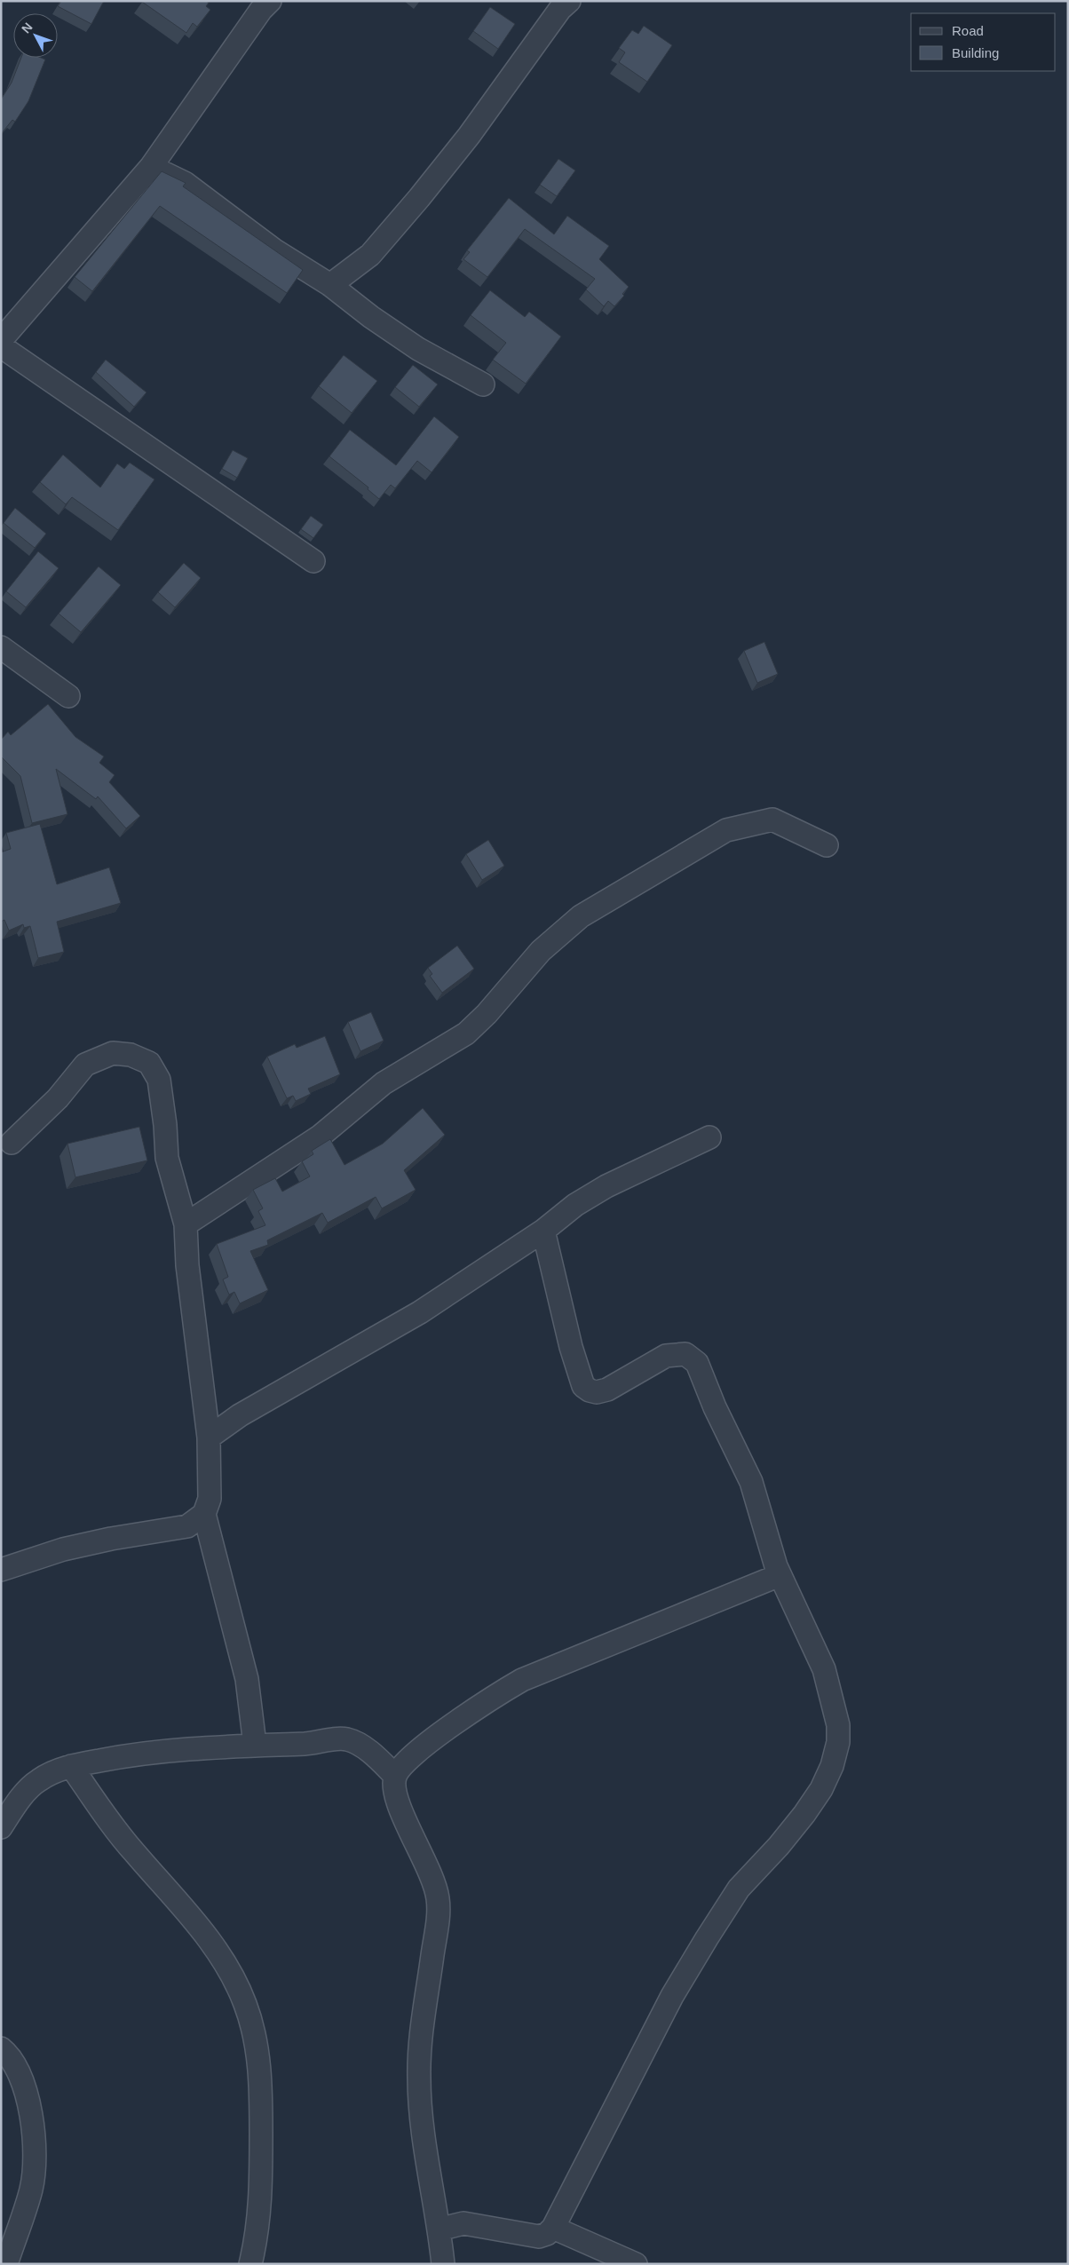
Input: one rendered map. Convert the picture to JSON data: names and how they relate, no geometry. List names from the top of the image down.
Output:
{
  "legend": ["Road", "Building"],
  "north": "top left"
}
